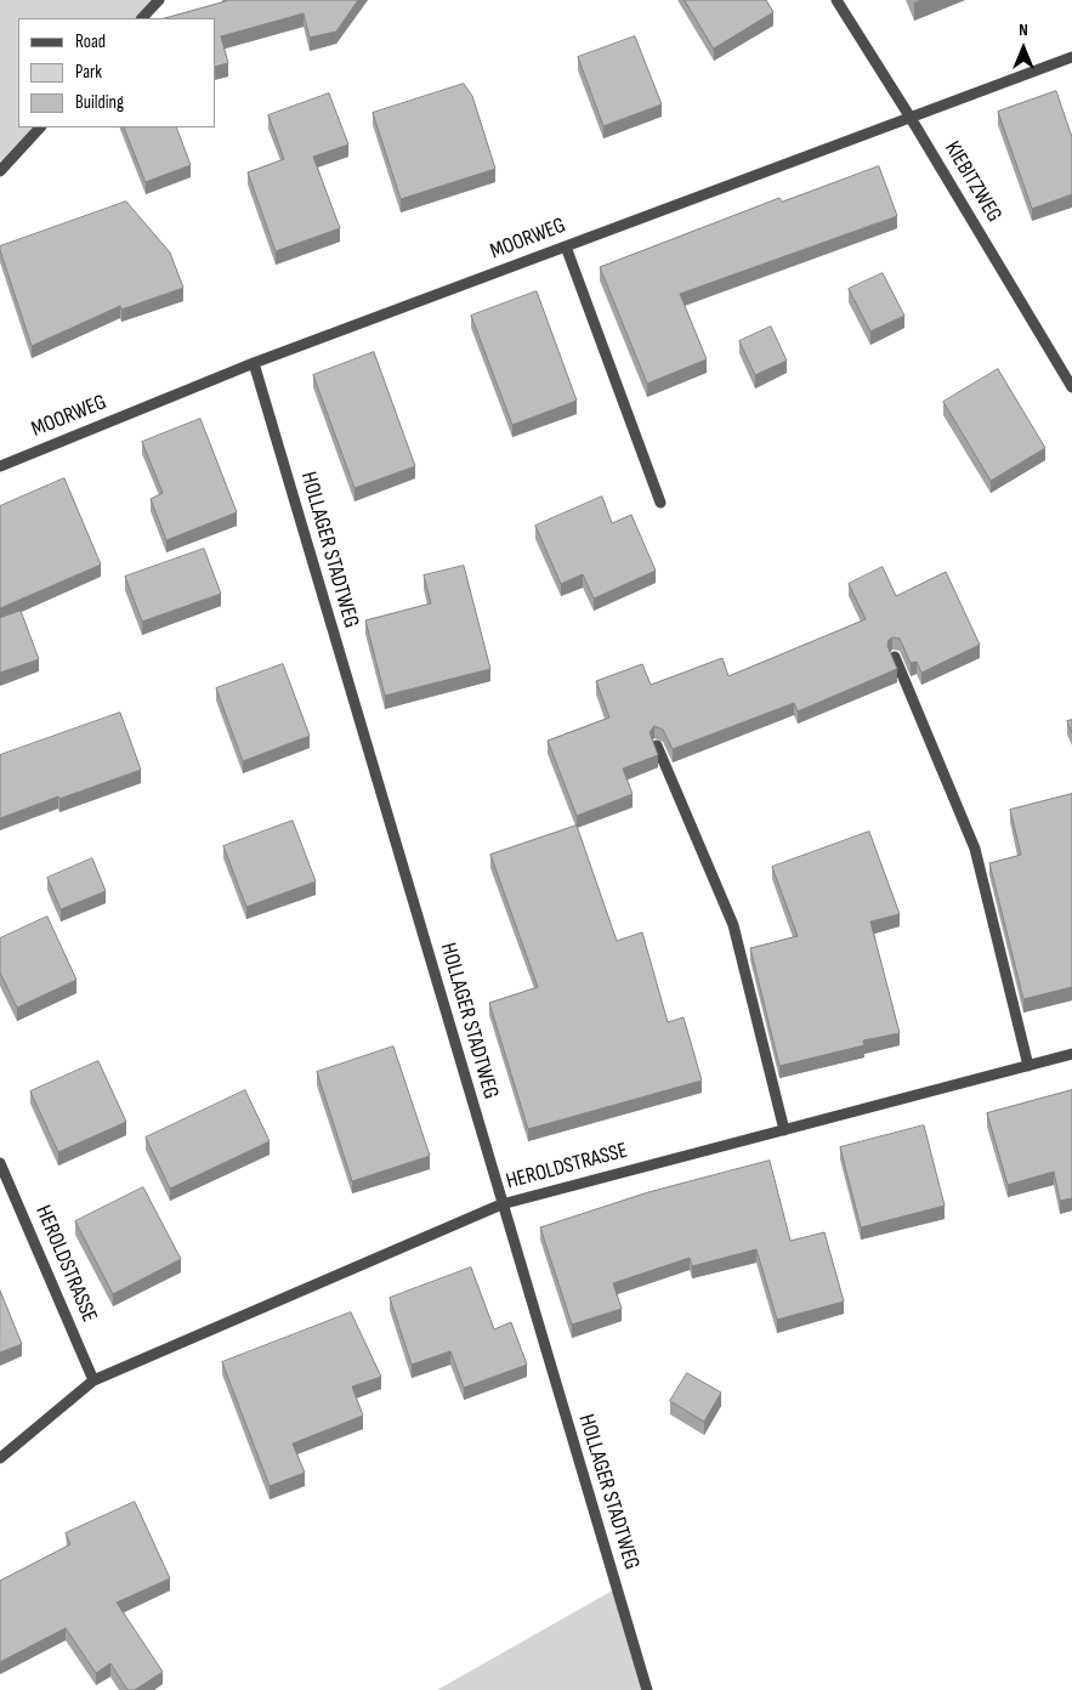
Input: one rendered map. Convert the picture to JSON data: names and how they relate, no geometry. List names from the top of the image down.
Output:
{
  "streets": {
    "street": [
      "KIEBITZWEG",
      "MOORWEG",
      "HOLLAGER STADTWEG",
      "HEROLDSTRASSE"
    ]
  },
  "crossings": [
    ["KIEBITZWEG", "MOORWEG"],
    ["MOORWEG", "HOLLAGER STADTWEG"],
    ["HOLLAGER STADTWEG", "HEROLDSTRASSE"]
  ],
  "legend": ["Road", "Park", "Building"],
  "north": "top"
}
